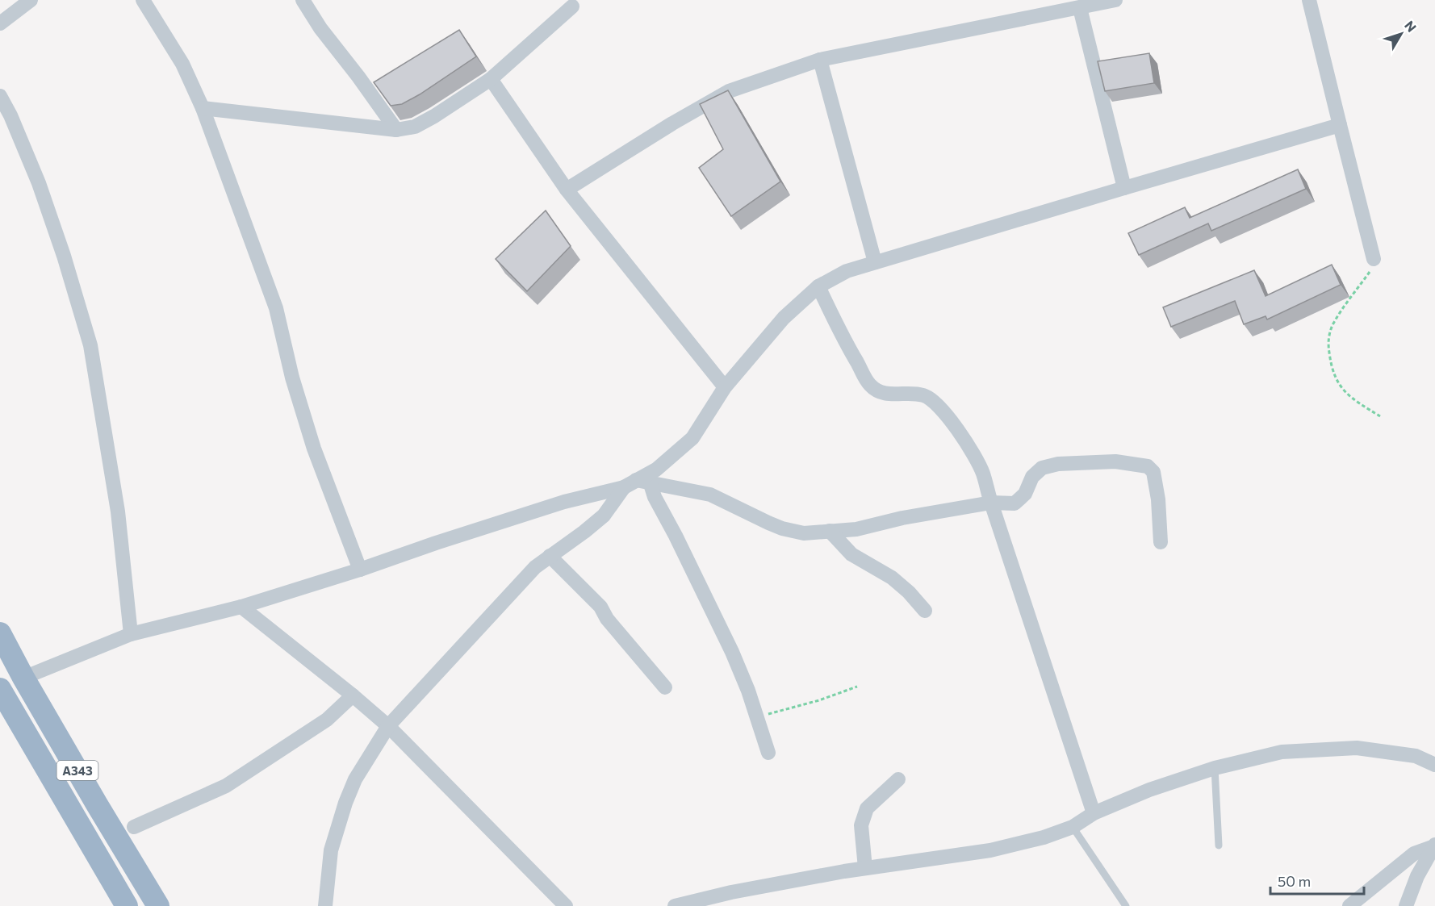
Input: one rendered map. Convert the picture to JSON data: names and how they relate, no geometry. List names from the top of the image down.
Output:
{
  "streets": {
    "highway": ["A343"]
  },
  "scale_bar": "50 m",
  "north": "top right"
}
